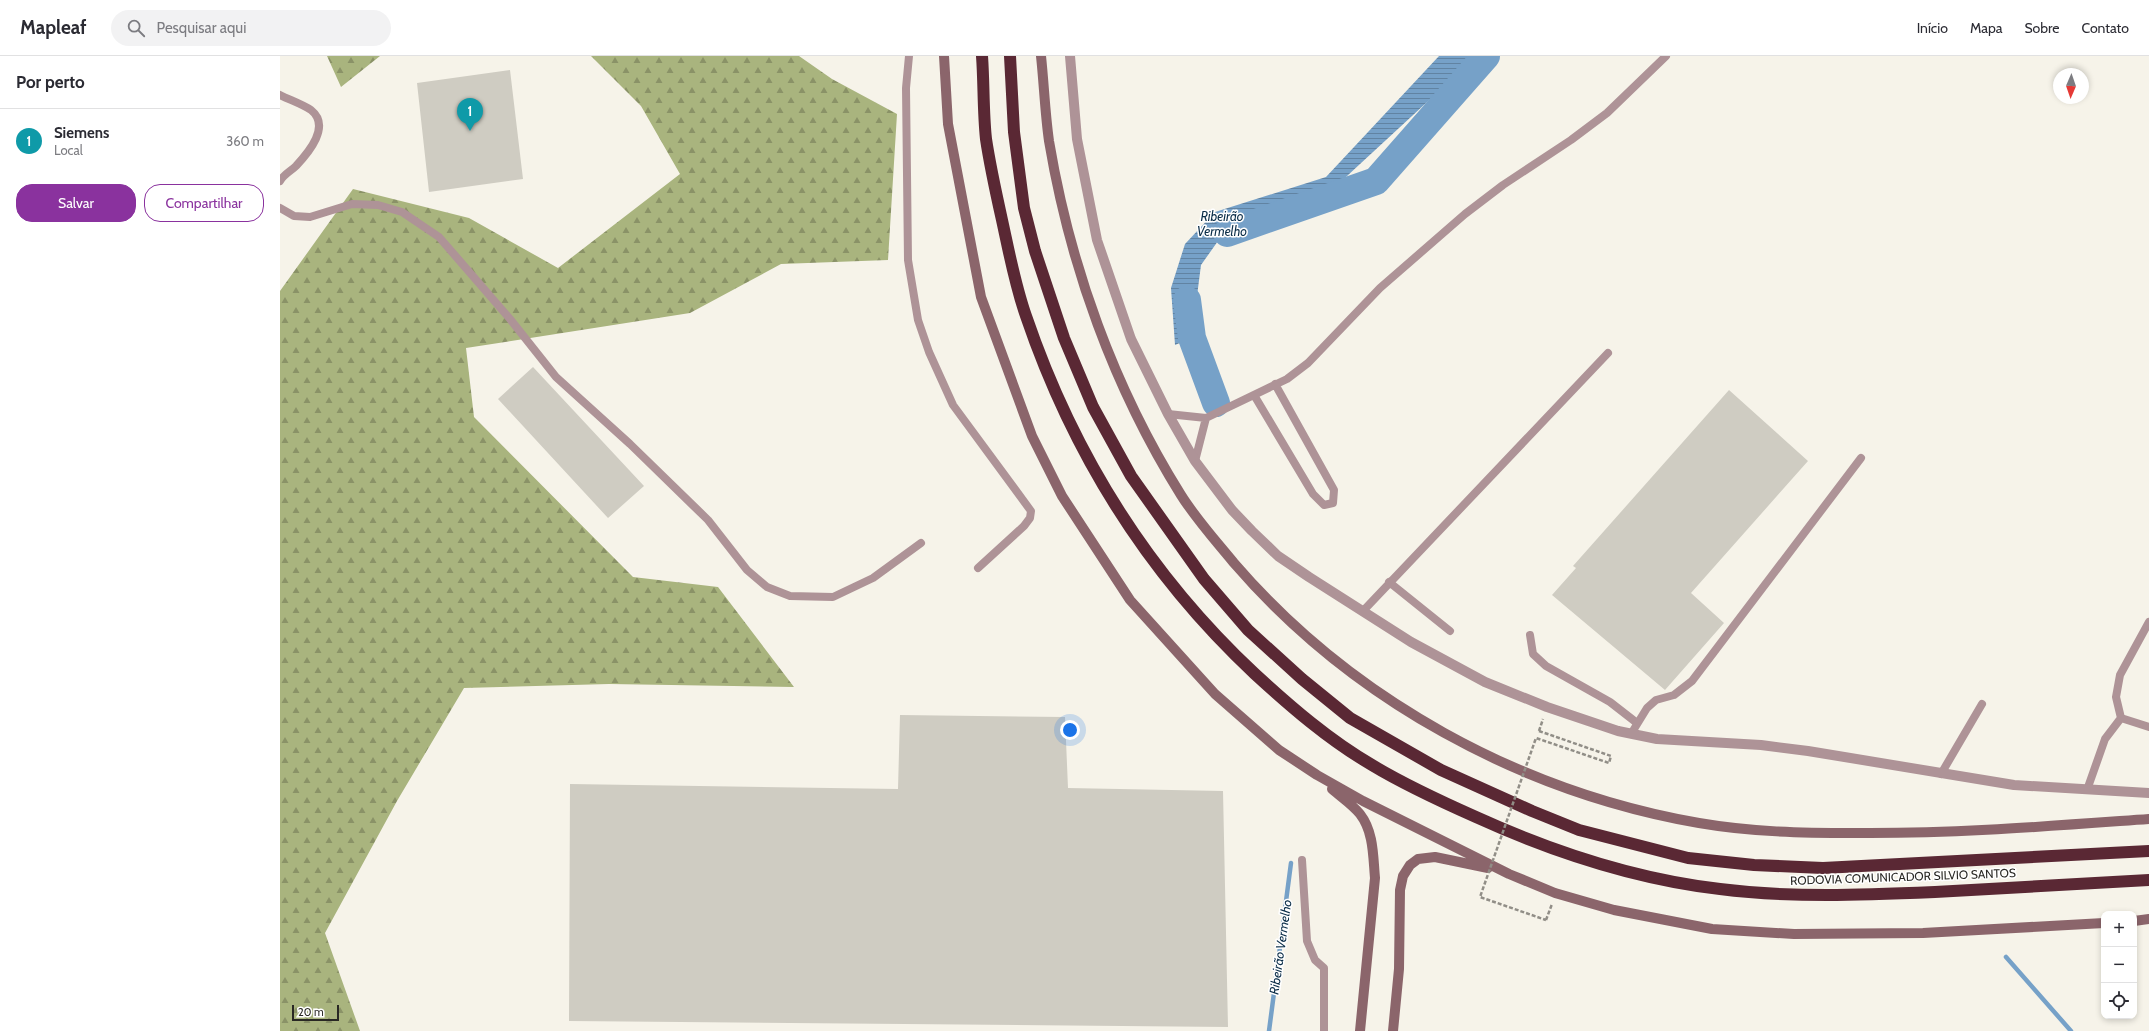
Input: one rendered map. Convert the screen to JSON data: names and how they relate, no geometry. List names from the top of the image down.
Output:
{
  "streets": {
    "highway": ["RODOVIA COMUNICADOR SILVIO SANTOS"]
  },
  "water": ["Ribeirão Vermelho"],
  "scale_bar": "20 m",
  "north": "bottom",
  "page": {
    "header": "Mapleaf",
    "search": "Pesquisar aqui",
    "nav": [
      "Início",
      "Mapa",
      "Sobre",
      "Contato"
    ],
    "heading": "Por perto",
    "pins": "1",
    "list": [
      {
        "mark": "1",
        "name": "Siemens",
        "note": "Local",
        "value": "360 m"
      }
    ],
    "buttons": ["Salvar", "Compartilhar"],
    "map_buttons": ["+", "−"],
    "scale": "20 m"
  }
}
